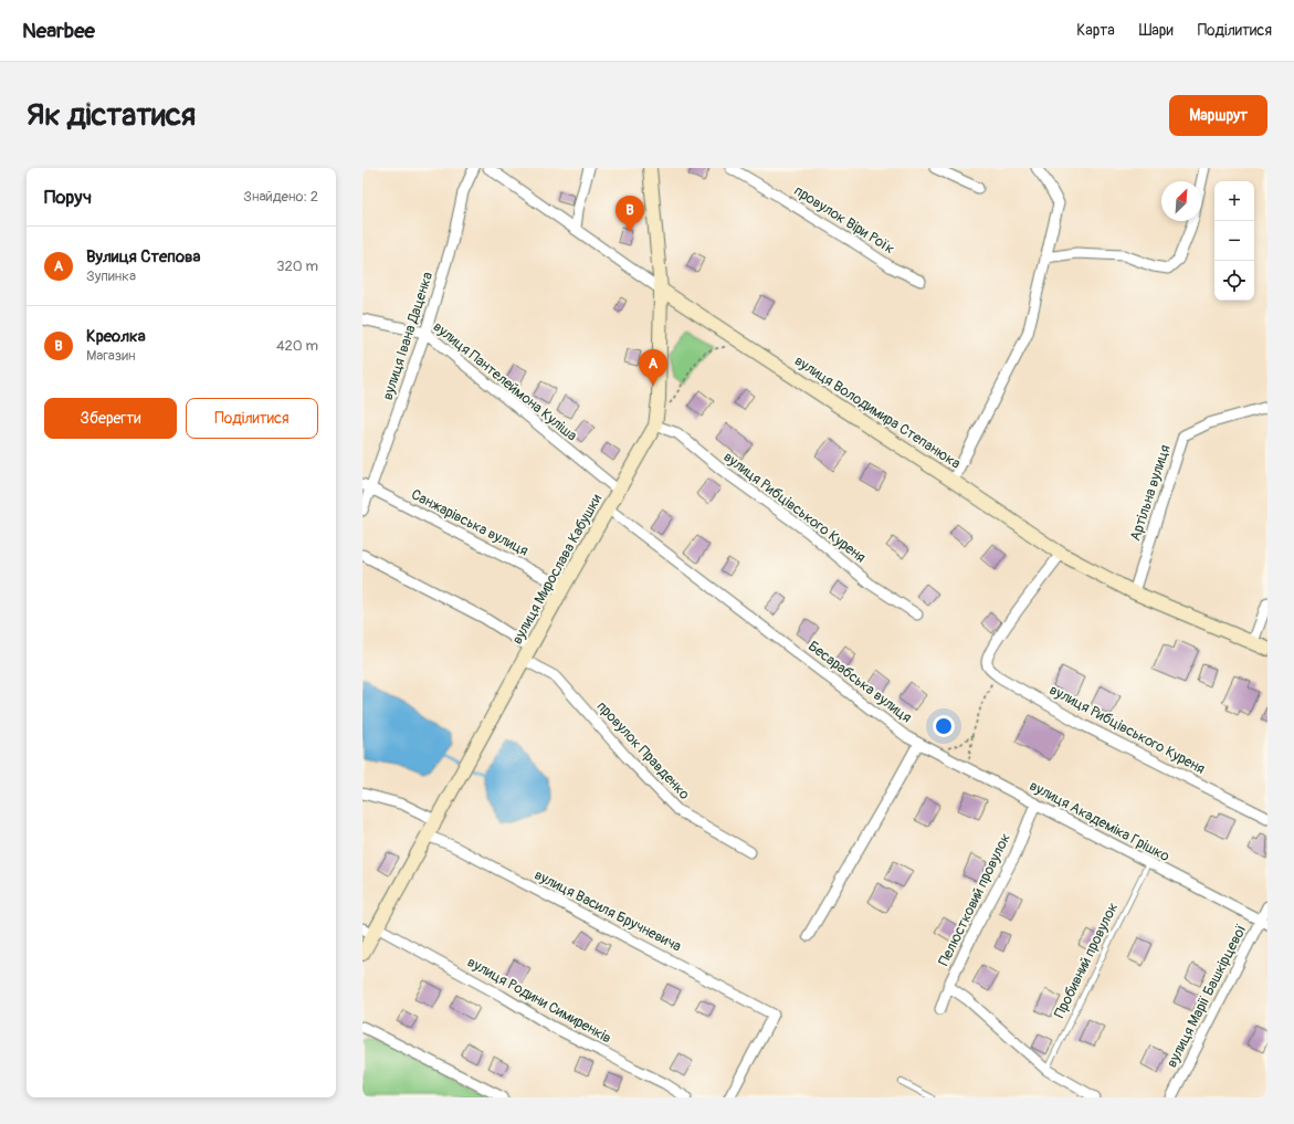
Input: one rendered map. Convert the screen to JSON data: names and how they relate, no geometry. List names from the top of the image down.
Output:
{
  "streets": {
    "street": [
      "провулок Віри Роїк",
      "вулиця Івана Даценка",
      "вулиця Пантелеймона Куліша",
      "вулиця Володимира Степанюка",
      "Артільна вулиця",
      "вулиця Рибцівського Куреня",
      "Санжарівська вулиця",
      "вулиця Мирослава Кабушки",
      "Бесарабська вулиця",
      "провулок Правденко",
      "вулиця Академіка Грішко",
      "Пелюстковий провулок",
      "вулиця Василя Бручневича",
      "вулиця Марії Башкірцевої",
      "вулиця Родини Симиренків"
    ],
    "lane": ["Пробивний провулок"]
  },
  "crossings": [
    ["вулиця Івана Даценка", "вулиця Пантелеймона Куліша"],
    ["вулиця Івана Даценка", "Санжарівська вулиця"],
    ["вулиця Пантелеймона Куліша", "вулиця Мирослава Кабушки"],
    ["вулиця Володимира Степанюка", "Артільна вулиця"],
    ["вулиця Володимира Степанюка", "вулиця Мирослава Кабушки"],
    ["вулиця Рибцівського Куреня", "вулиця Мирослава Кабушки"],
    ["Санжарівська вулиця", "вулиця Мирослава Кабушки"],
    ["вулиця Мирослава Кабушки", "Бесарабська вулиця"],
    ["вулиця Мирослава Кабушки", "провулок Правденко"],
    ["вулиця Мирослава Кабушки", "вулиця Василя Бручневича"],
    ["вулиця Мирослава Кабушки", "вулиця Родини Симиренків"],
    ["Бесарабська вулиця", "вулиця Академіка Грішко"],
    ["вулиця Академіка Грішко", "Пелюстковий провулок"],
    ["вулиця Академіка Грішко", "Пробивний провулок"],
    ["вулиця Академіка Грішко", "вулиця Марії Башкірцевої"]
  ],
  "north": "top right",
  "page": {
    "header": "Nearbee",
    "nav": ["Карта", "Шари", "Поділитися"],
    "buttons": [
      "Маршрут",
      ["Зберегти", "Поділитися"]
    ],
    "title": "Як дістатися",
    "heading": ["Поруч", "Знайдено: 2"],
    "map_buttons": ["+", "−"],
    "pins": ["B", "A"],
    "list": [
      {
        "mark": "A",
        "name": "Вулиця Степова",
        "note": "Зупинка",
        "value": "320 m"
      },
      {
        "mark": "B",
        "name": "Креолка",
        "note": "Магазин",
        "value": "420 m"
      }
    ]
  }
}
